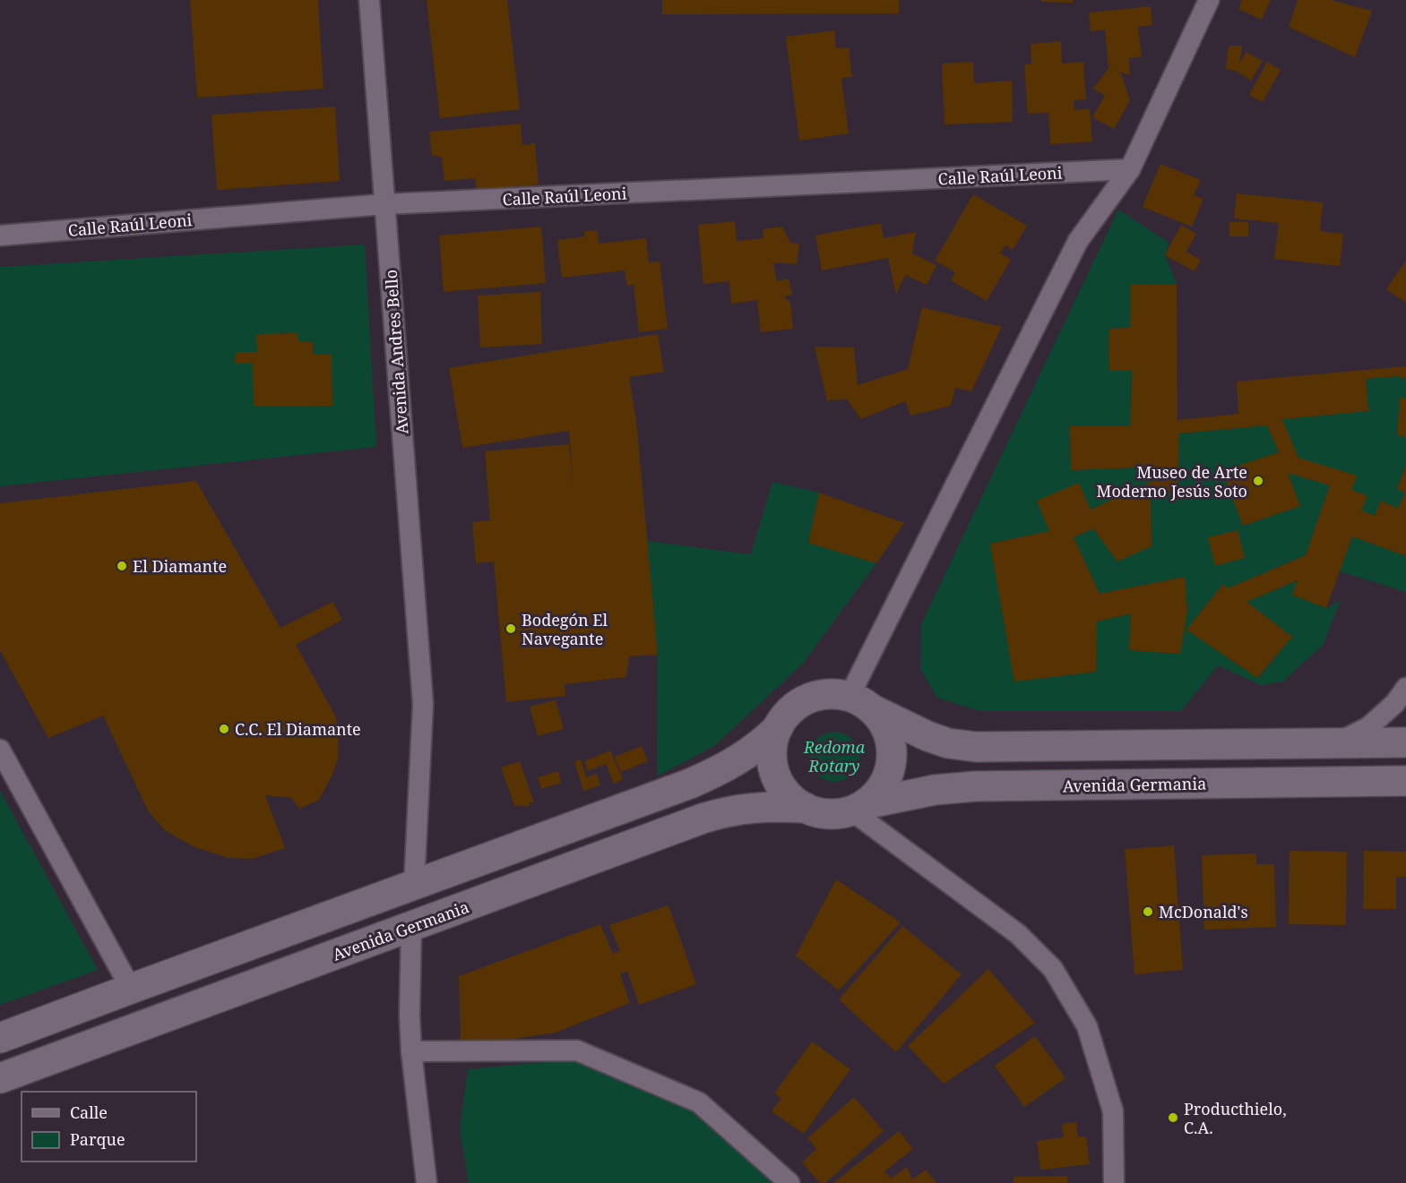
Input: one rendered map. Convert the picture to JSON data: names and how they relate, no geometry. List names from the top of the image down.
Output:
{
  "streets": {
    "street": ["Calle Raúl Leoni", "Avenida Andres Bello", "Avenida Germania"]
  },
  "crossings": [
    ["Calle Raúl Leoni", "Avenida Andres Bello"]
  ],
  "parks": ["Redoma Rotary"],
  "places": [
    "Museo de Arte Moderno Jesús Soto",
    "El Diamante",
    "Bodegón El Navegante",
    "C.C. El Diamante",
    "McDonald's",
    "Producthielo, C.A."
  ],
  "legend": ["Calle", "Parque"]
}
